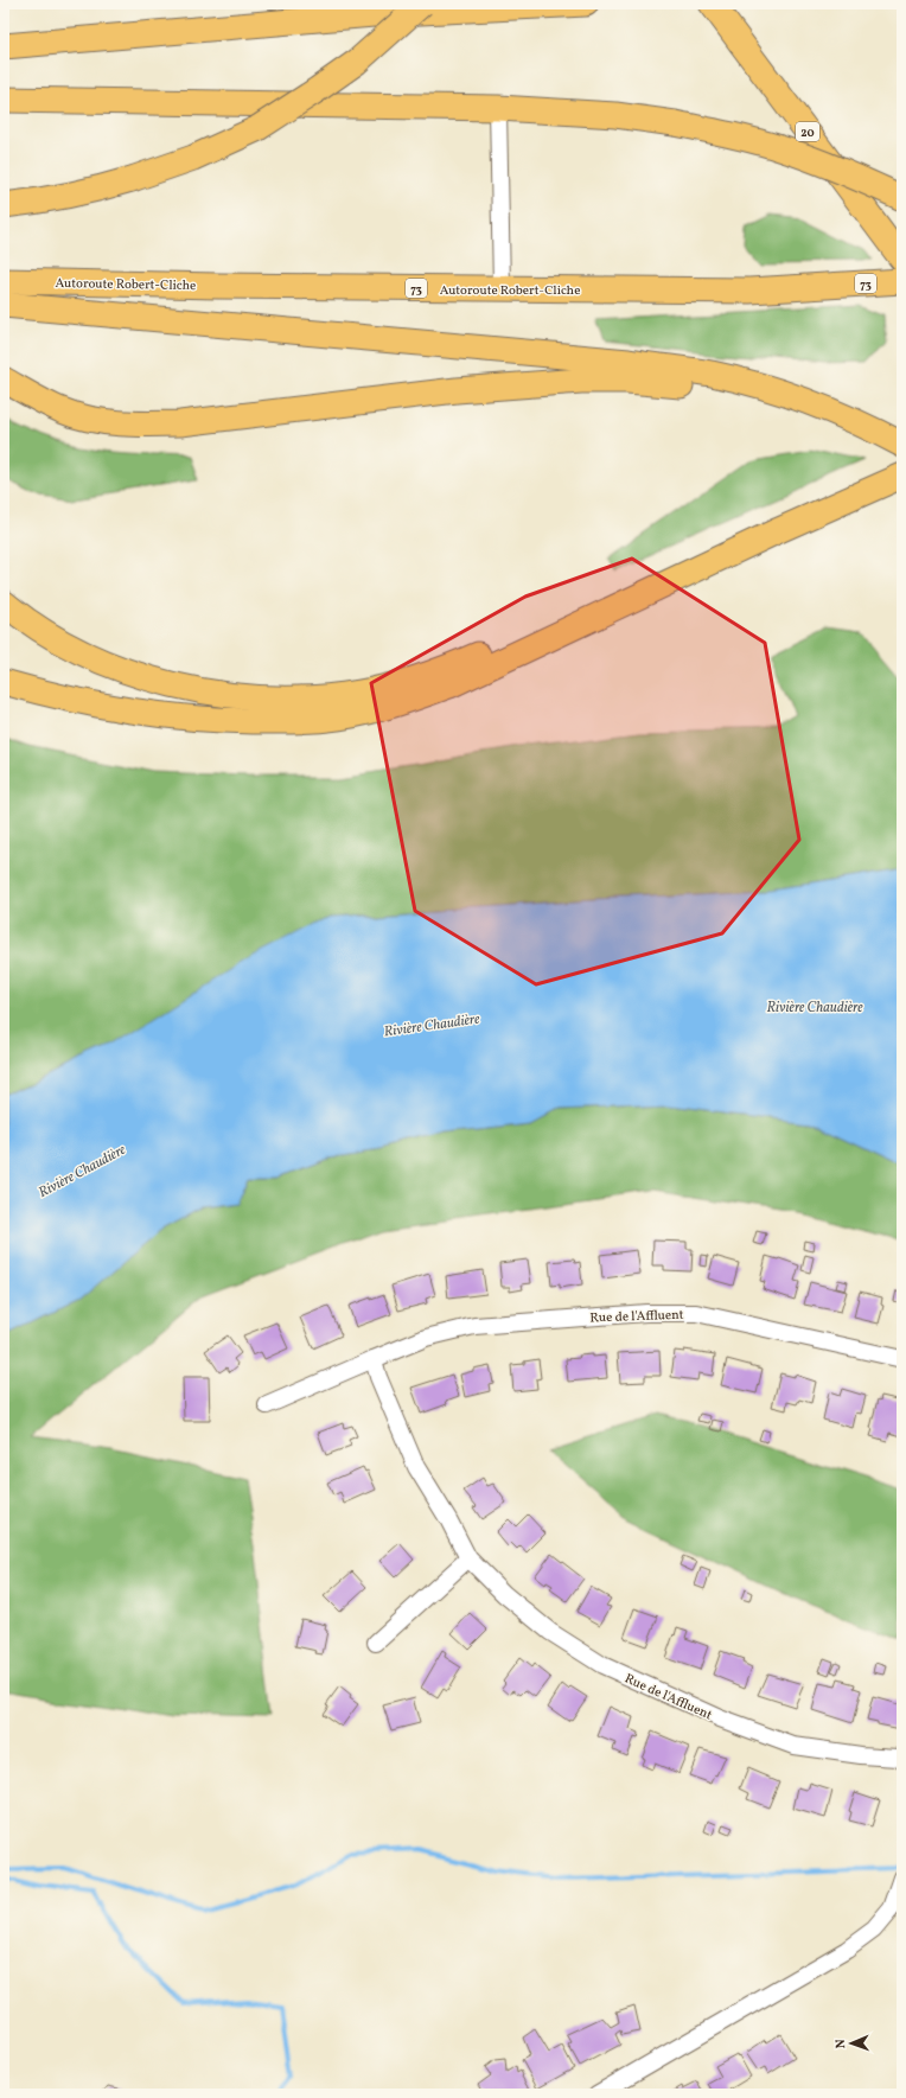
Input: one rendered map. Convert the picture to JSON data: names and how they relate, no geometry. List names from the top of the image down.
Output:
{
  "streets": {
    "highway": ["20", "Autoroute Robert-Cliche", "73"],
    "street": ["Rue de l'Affluent"]
  },
  "water": ["Rivière Chaudière"],
  "north": "left"
}
